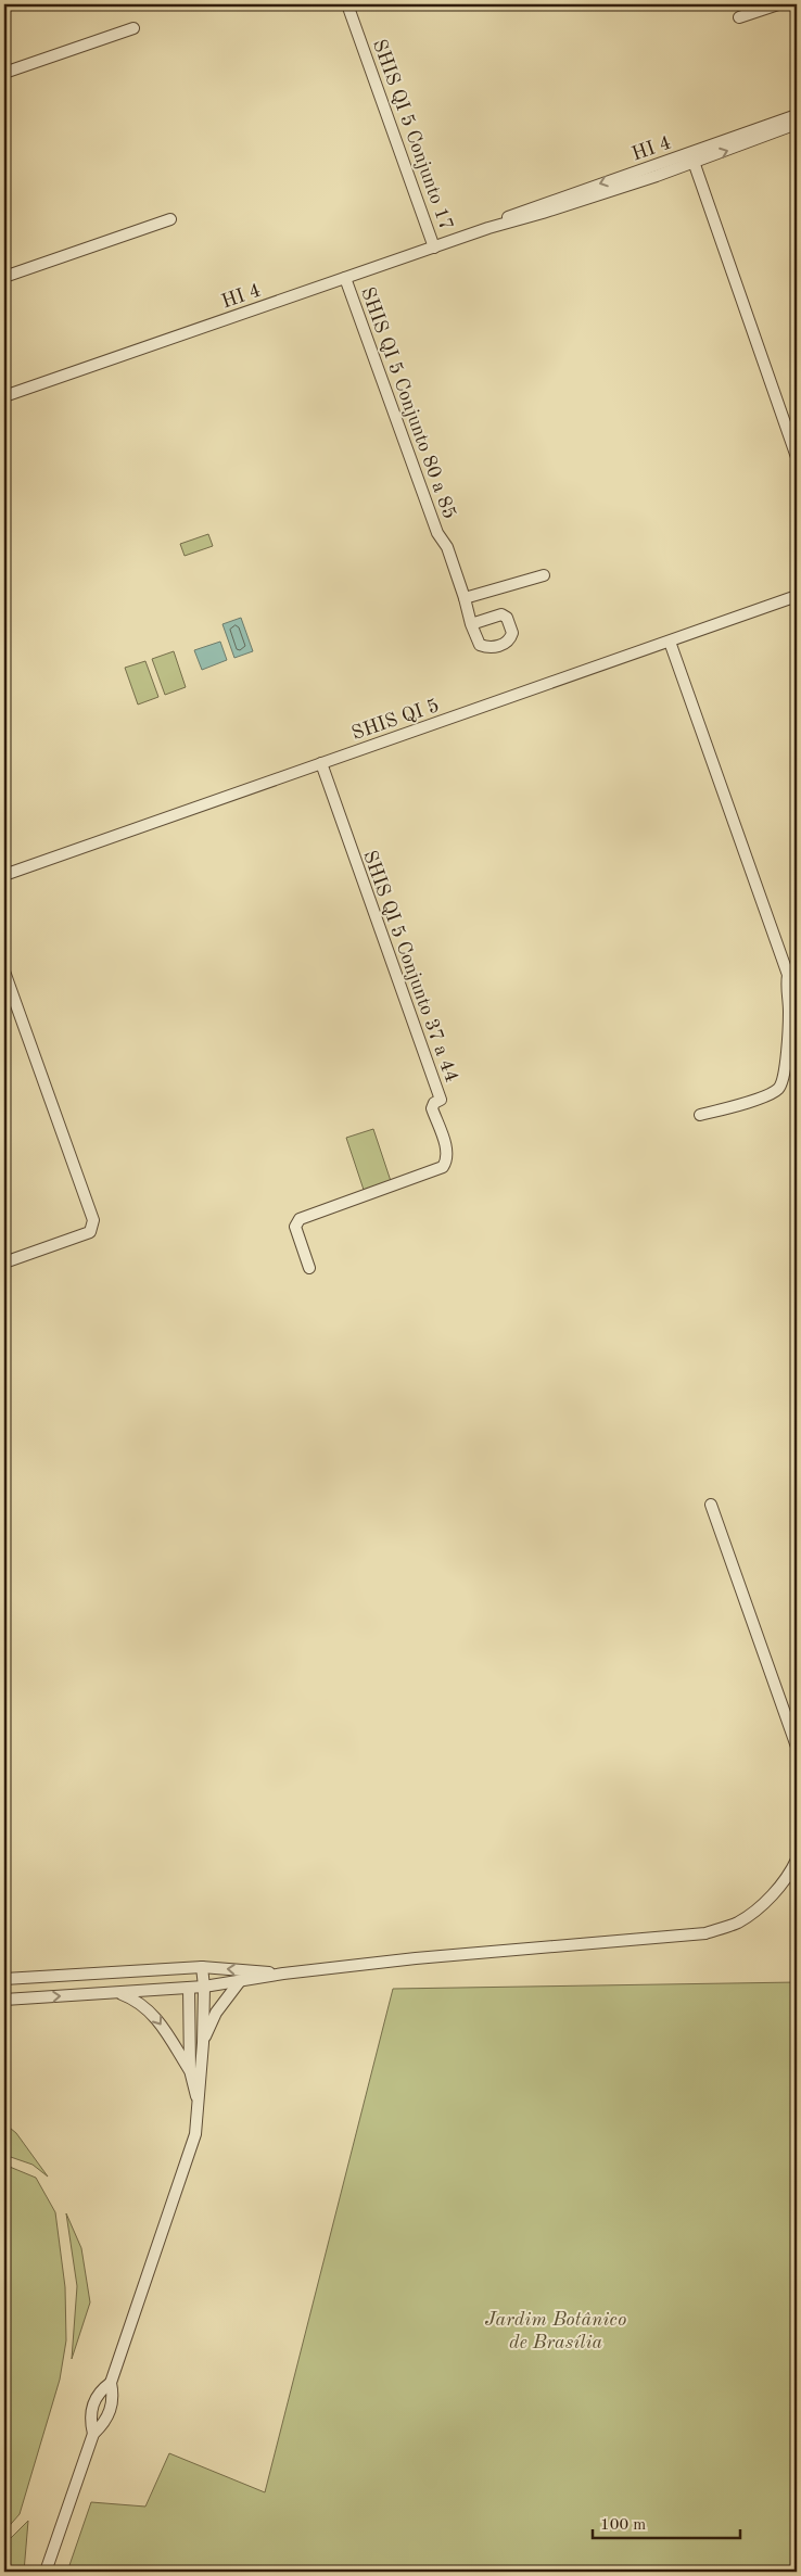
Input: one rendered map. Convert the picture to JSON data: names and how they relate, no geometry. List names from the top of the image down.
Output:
{
  "streets": {
    "street": [
      "SHIS QI 5 Conjunto 17",
      "HI 4",
      "SHIS QI 5 Conjunto 80 a 85",
      "SHIS QI 5",
      "SHIS QI 5 Conjunto 37 a 44"
    ]
  },
  "crossings": [
    ["SHIS QI 5 Conjunto 17", "HI 4"],
    ["HI 4", "SHIS QI 5 Conjunto 80 a 85"],
    ["SHIS QI 5", "SHIS QI 5 Conjunto 37 a 44"]
  ],
  "parks": ["Jardim Botânico de Brasília"],
  "scale_bar": "100 m"
}
